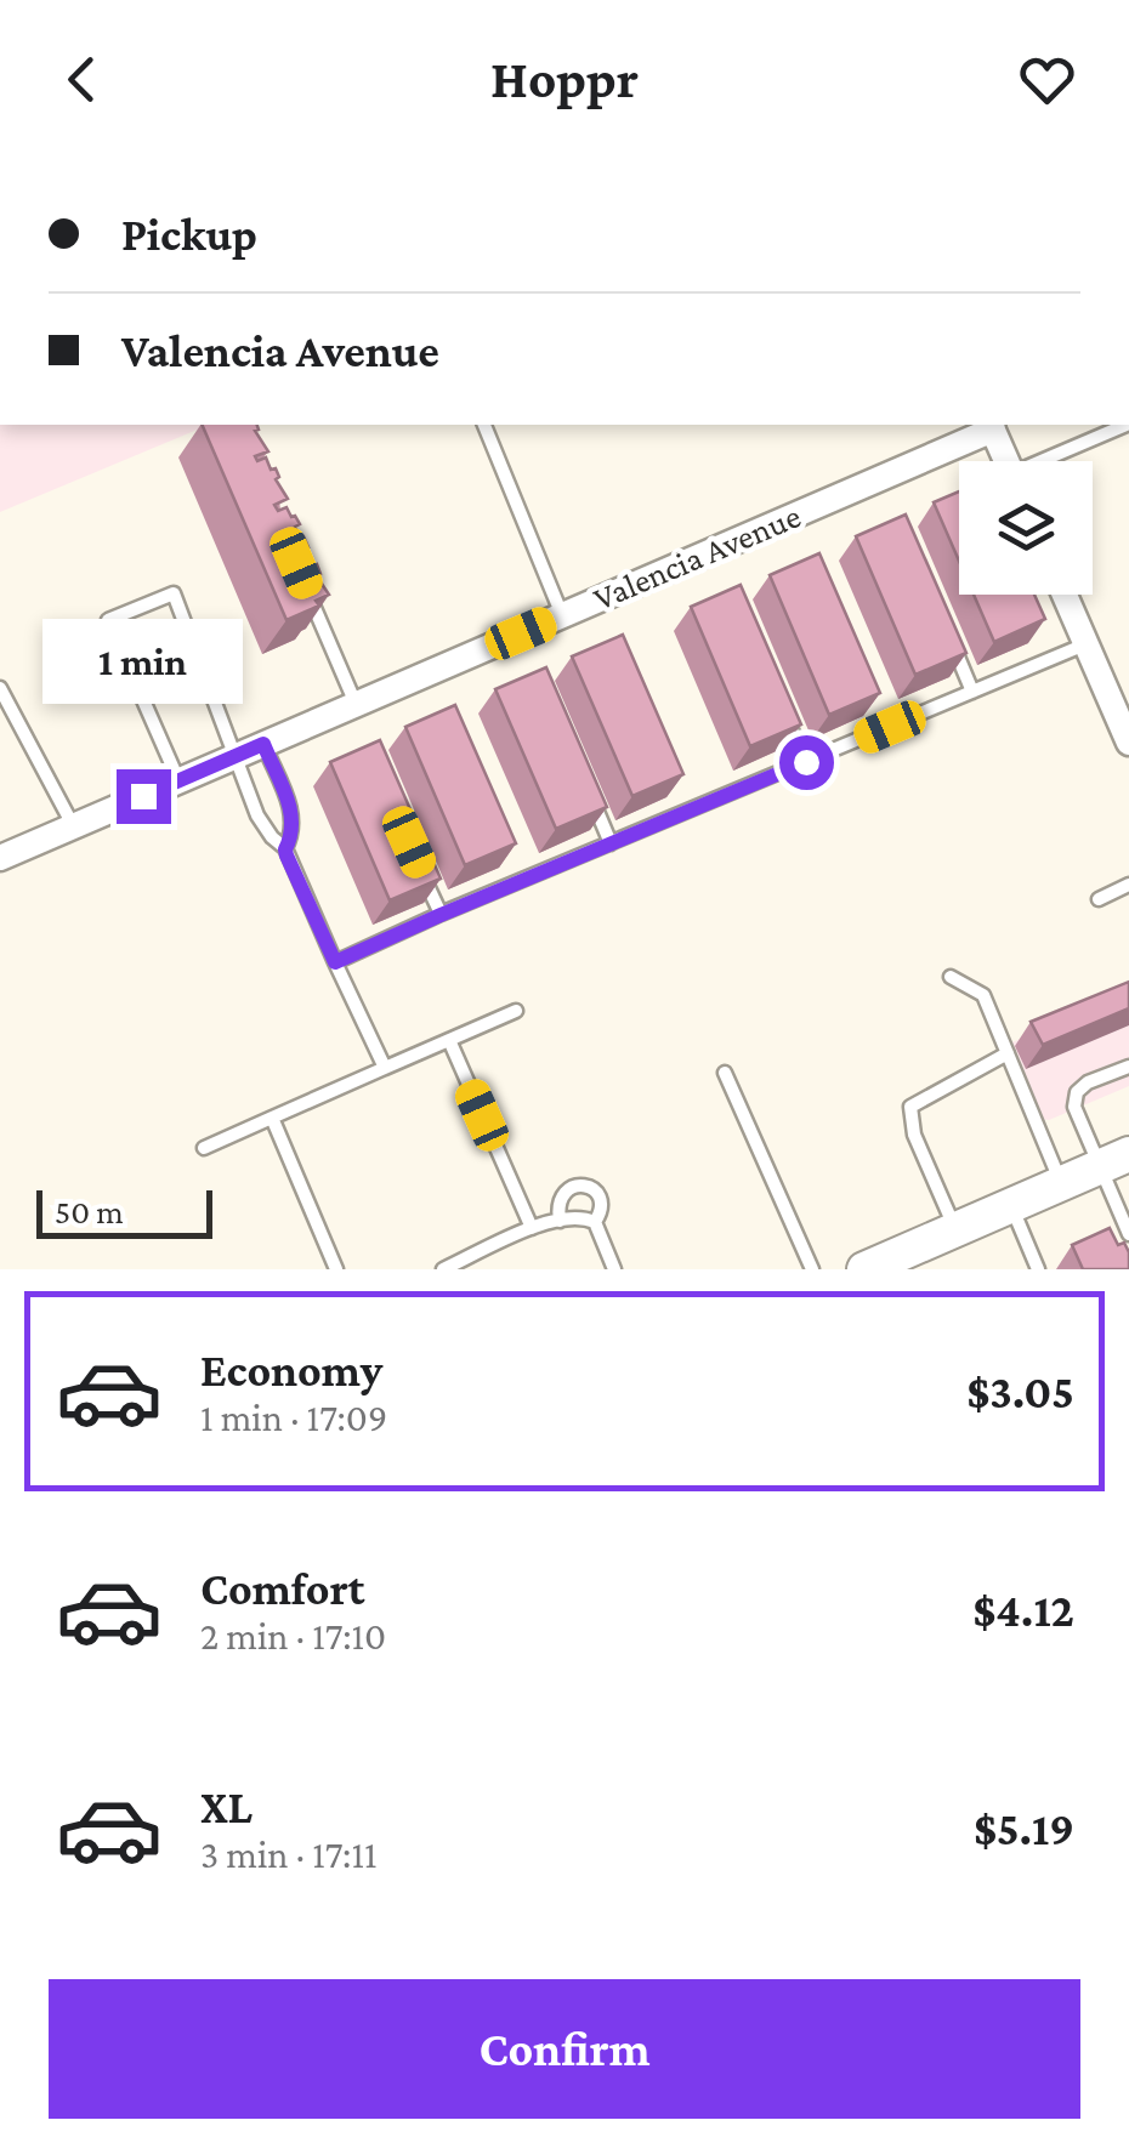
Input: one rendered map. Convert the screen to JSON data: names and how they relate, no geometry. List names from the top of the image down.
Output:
{
  "streets": {
    "street": ["Valencia Avenue"]
  },
  "scale_bar": "50 m",
  "page": {
    "header": "Hoppr",
    "banner": ["Pickup", "Valencia Avenue"],
    "bubble": "1 min",
    "scale": "50 m",
    "list": [
      {
        "name": "Economy",
        "note": "1 min · 17:09",
        "value": "$3.05"
      },
      {
        "name": "Comfort",
        "note": "2 min · 17:10",
        "value": "$4.12"
      },
      {
        "name": "XL",
        "note": "3 min · 17:11",
        "value": "$5.19"
      }
    ],
    "buttons": "Confirm"
  }
}
